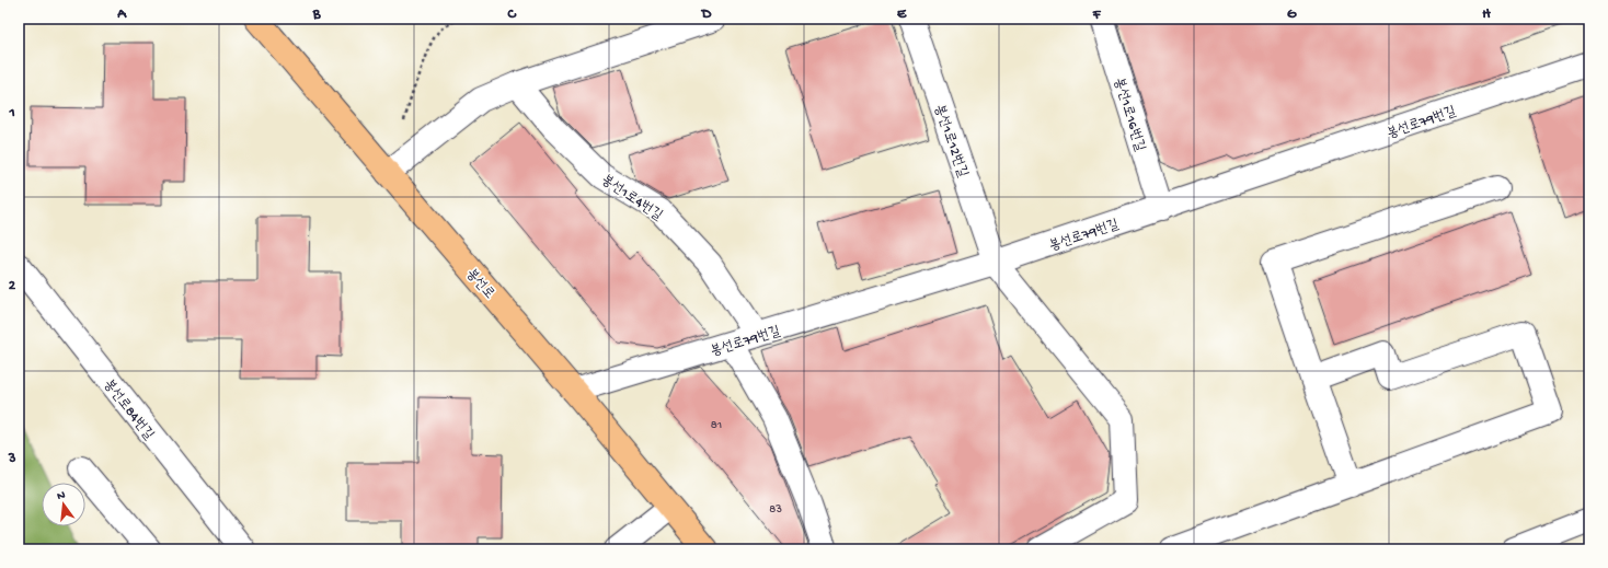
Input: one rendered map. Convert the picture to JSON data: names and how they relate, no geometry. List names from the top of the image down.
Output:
{
  "streets": {
    "main road": ["봉선로"],
    "street": [
      "봉선1로16번길",
      "봉선로79번길",
      "봉선1로12번길",
      "봉선1로4번길",
      "봉선로84번길"
    ]
  },
  "crossings": [
    ["봉선1로16번길", "봉선로79번길"],
    ["봉선로79번길", "봉선1로12번길"],
    ["봉선로79번길", "봉선1로4번길"],
    ["봉선로79번길", "봉선로"]
  ],
  "house_numbers": ["81", "83"],
  "north": "top",
  "grid": {
    "columns": [
      "A",
      "B",
      "C",
      "D",
      "E",
      "F",
      "G",
      "H"
    ],
    "rows": ["1", "2", "3"]
  }
}
